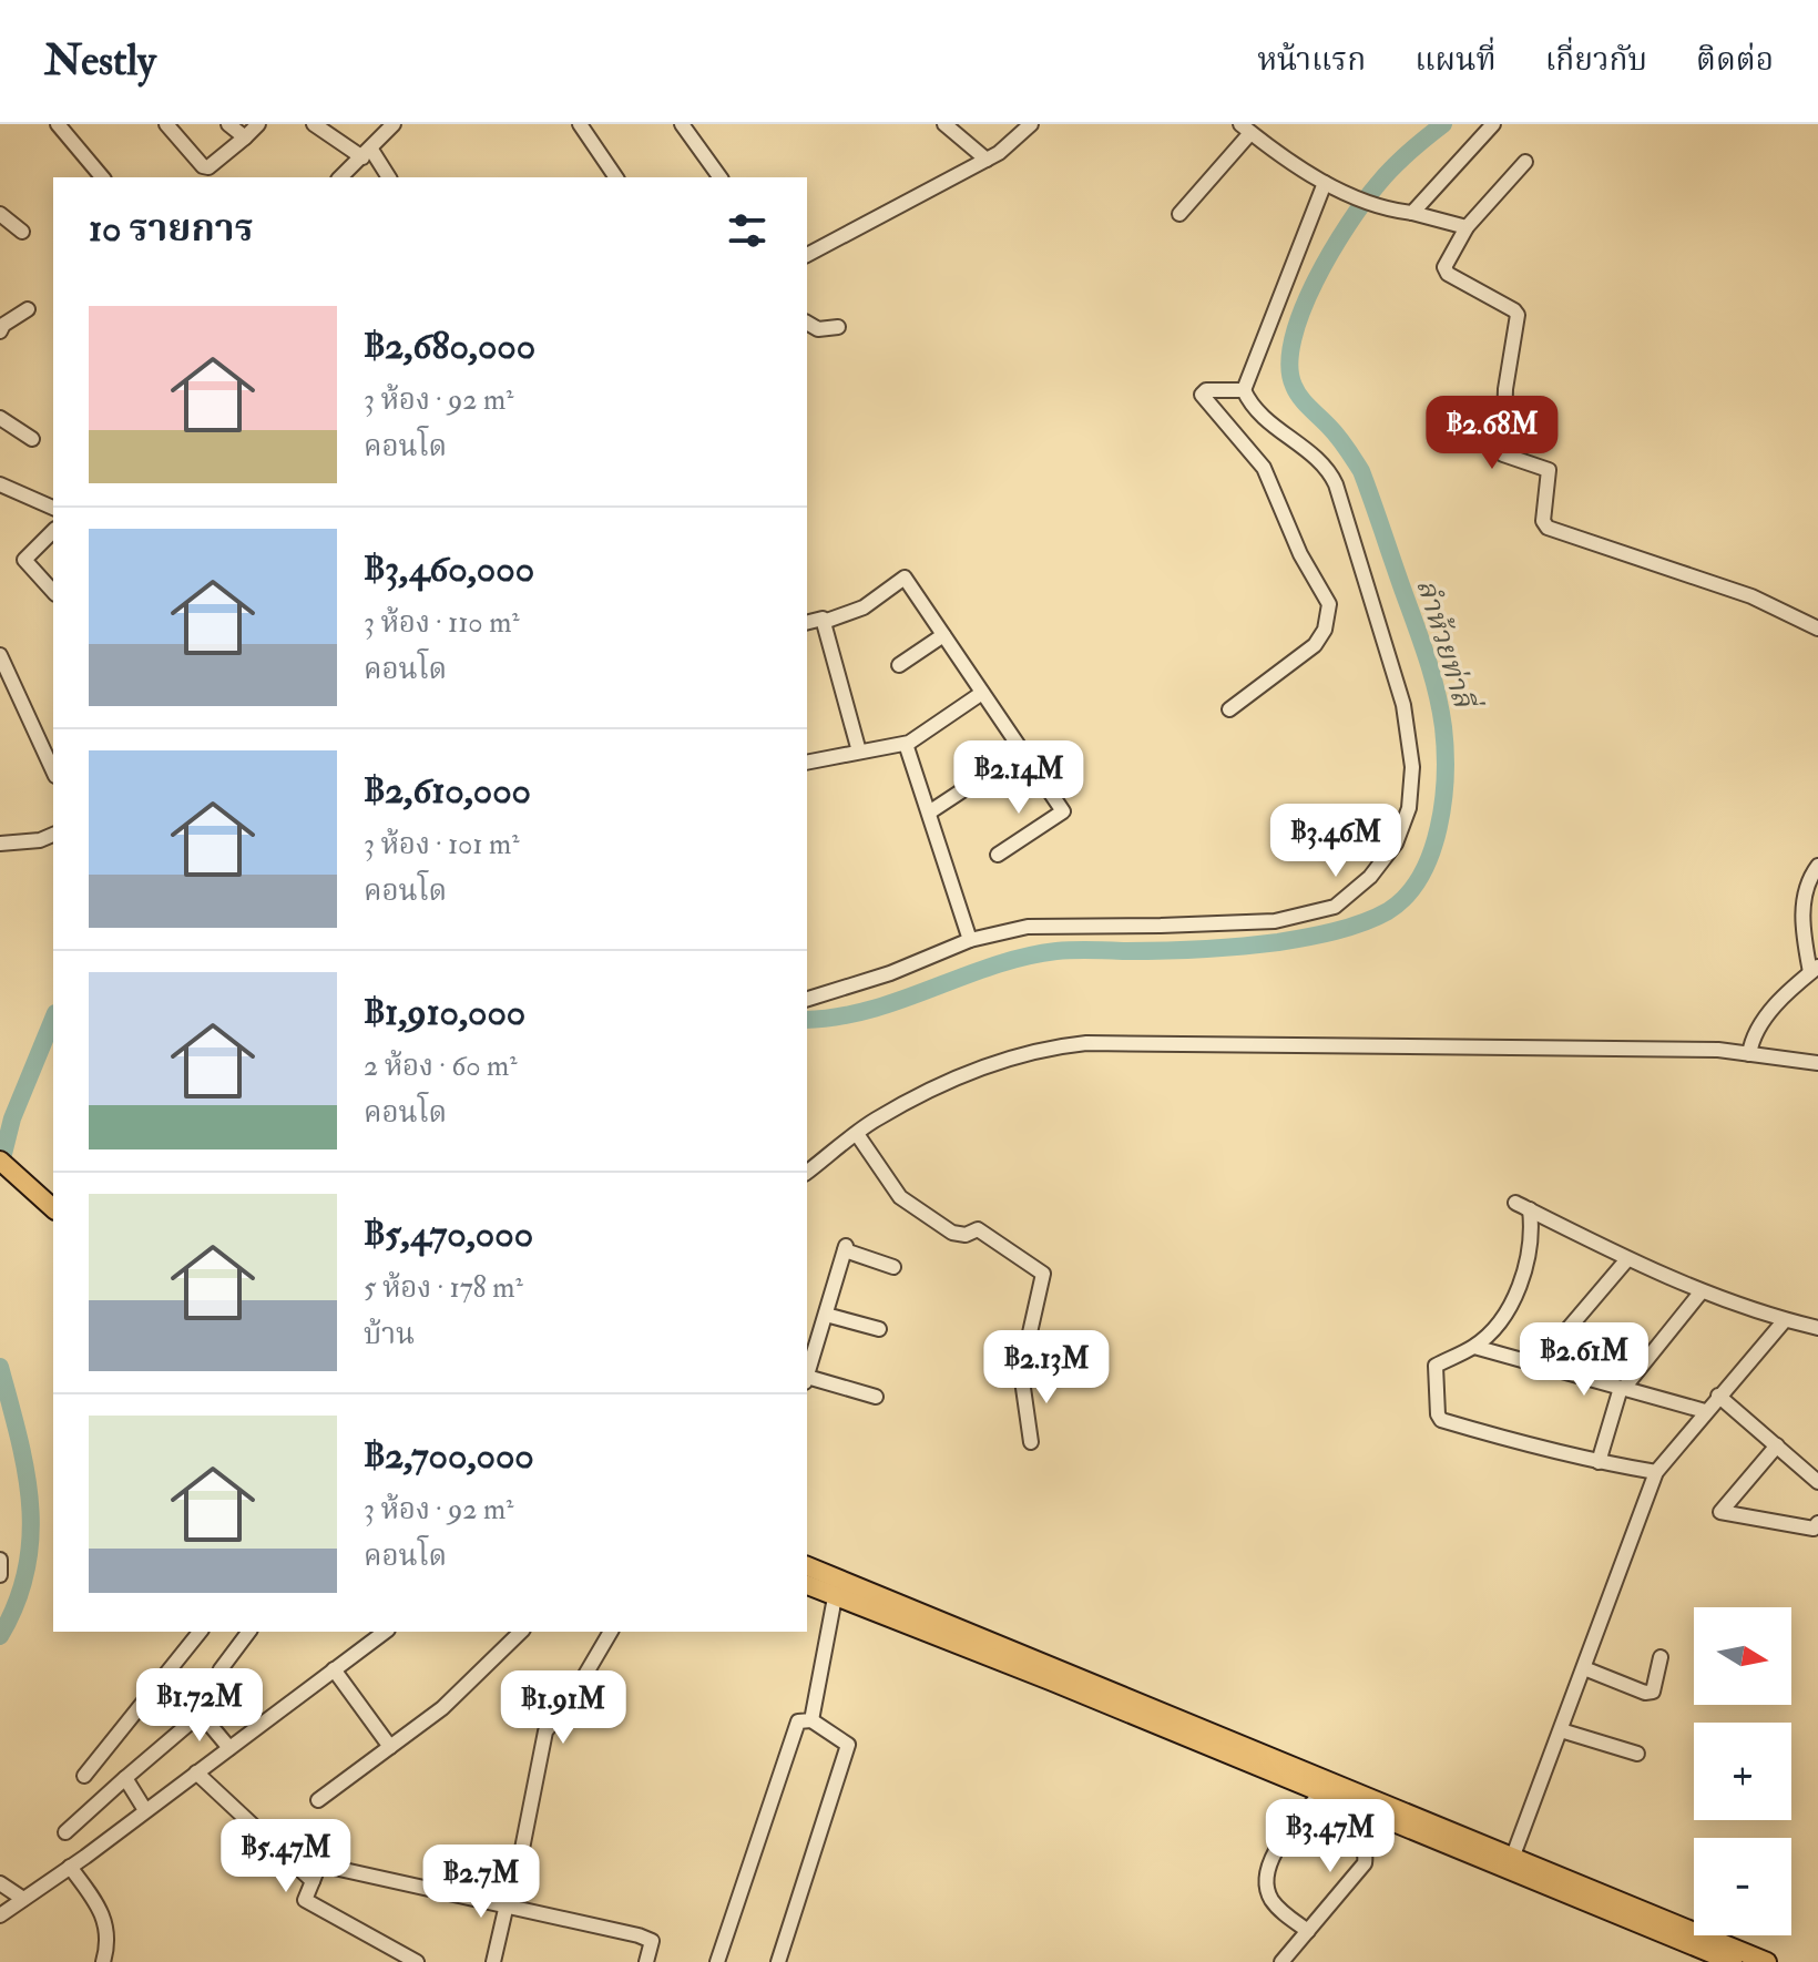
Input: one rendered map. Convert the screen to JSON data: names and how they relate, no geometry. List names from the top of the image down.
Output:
{
  "water": ["ลำห้วยท่าลี่"],
  "north": "right",
  "page": {
    "header": "Nestly",
    "nav": [
      "หน้าแรก",
      "แผนที่",
      "เกี่ยวกับ",
      "ติดต่อ"
    ],
    "heading": "10 รายการ",
    "list": [
      {
        "name": "฿2,680,000",
        "note": "3 ห้อง · 92 m² · คอนโด"
      },
      {
        "name": "฿3,460,000",
        "note": "3 ห้อง · 110 m² · คอนโด"
      },
      {
        "name": "฿2,610,000",
        "note": "3 ห้อง · 101 m² · คอนโด"
      },
      {
        "name": "฿1,910,000",
        "note": "2 ห้อง · 60 m² · คอนโด"
      },
      {
        "name": "฿5,470,000",
        "note": "5 ห้อง · 178 m² · บ้าน"
      },
      {
        "name": "฿2,700,000",
        "note": "3 ห้อง · 92 m² · คอนโด"
      }
    ],
    "price": [
      "฿2.68M",
      "฿2.14M",
      "฿3.46M",
      "฿2.61M",
      "฿2.13M",
      "฿1.72M",
      "฿1.91M",
      "฿3.47M",
      "฿5.47M",
      "฿2.7M"
    ],
    "map_buttons": ["+", "−"]
  }
}
